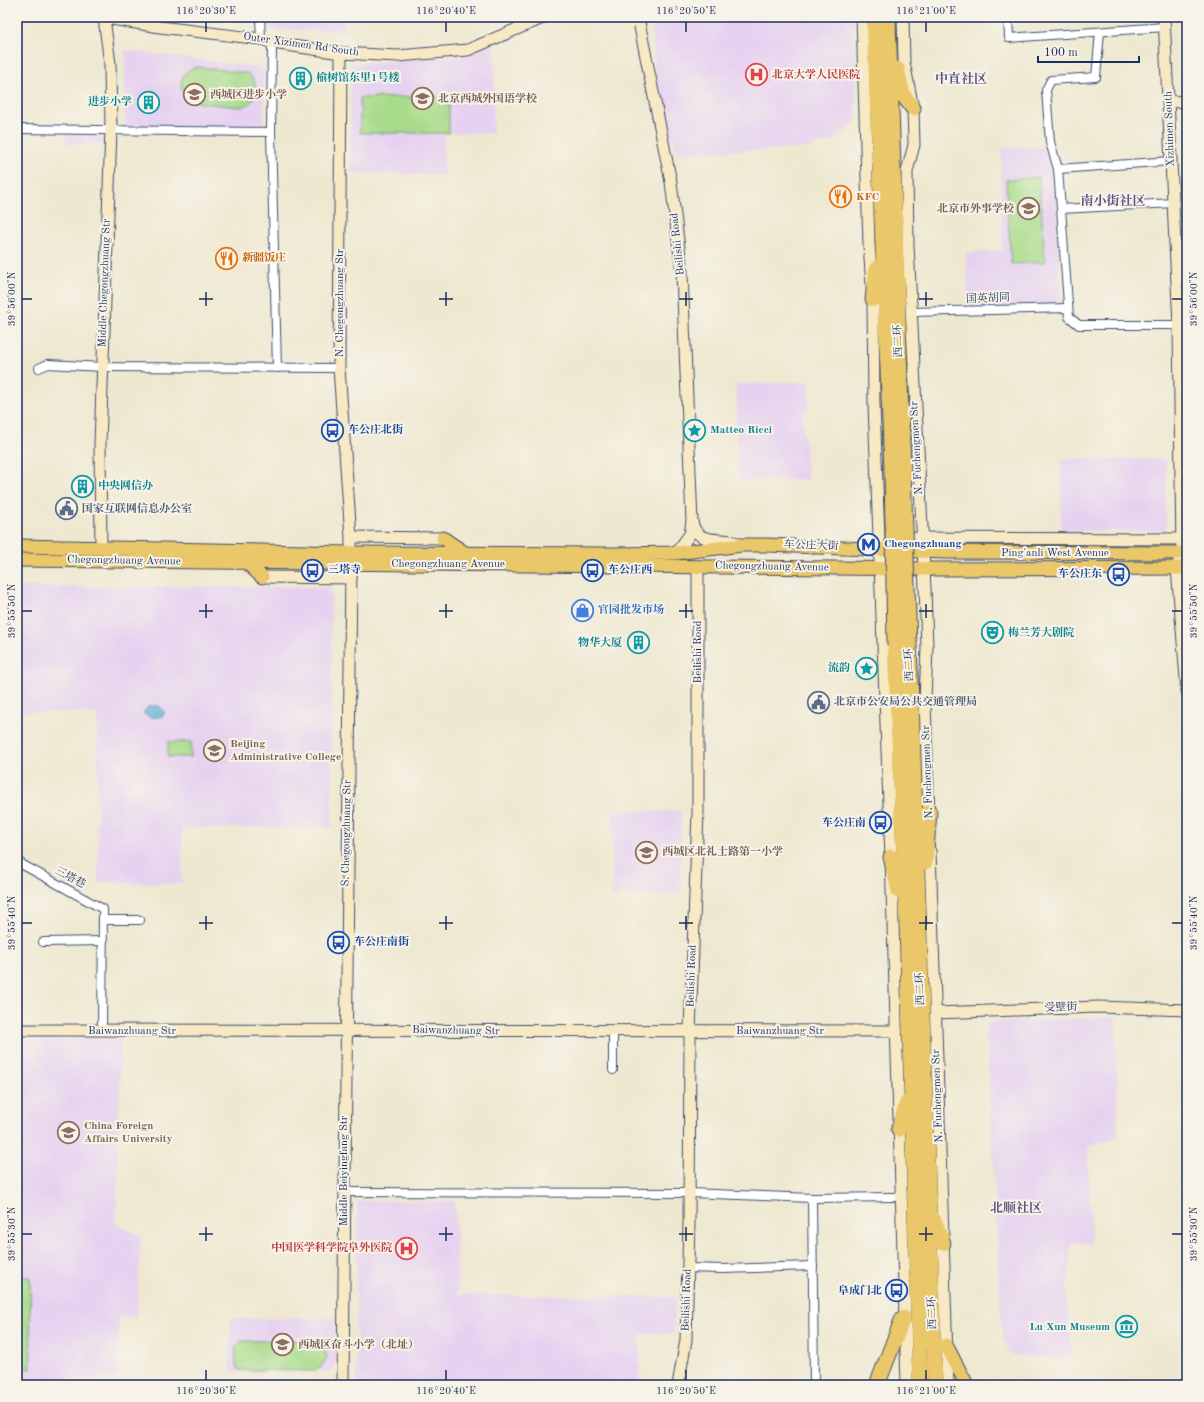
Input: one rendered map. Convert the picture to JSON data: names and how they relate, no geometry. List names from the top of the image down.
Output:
{
  "streets": {
    "highway": ["西二环"],
    "main road": ["车公庄大街", "Ping'anli West Avenue", "Chegongzhuang Avenue"],
    "street": [
      "Outer Xizimen Rd South",
      "Xizhimen South",
      "Beilishi Road",
      "Middle Chegongzhuang Str",
      "国英胡同",
      "N. Chegongzhuang Str",
      "N. Fuchengmen Str",
      "S. Chegongzhuang Str",
      "三塔巷",
      "受壁街",
      "Baiwanzhuang Str",
      "Middle Beiyingfang Str"
    ]
  },
  "crossings": [
    ["Outer Xizimen Rd South", "Middle Chegongzhuang Str"],
    ["Outer Xizimen Rd South", "N. Chegongzhuang Str"],
    ["Xizhimen South", "Ping'anli West Avenue"],
    ["Beilishi Road", "Chegongzhuang Avenue"],
    ["Beilishi Road", "Baiwanzhuang Str"],
    ["Middle Chegongzhuang Str", "Chegongzhuang Avenue"],
    ["国英胡同", "N. Fuchengmen Str"],
    ["N. Chegongzhuang Str", "Chegongzhuang Avenue"],
    ["N. Chegongzhuang Str", "S. Chegongzhuang Str"],
    ["N. Fuchengmen Str", "车公庄大街"],
    ["N. Fuchengmen Str", "Ping'anli West Avenue"],
    ["N. Fuchengmen Str", "Chegongzhuang Avenue"],
    ["N. Fuchengmen Str", "受壁街"],
    ["车公庄大街", "Ping'anli West Avenue"],
    ["车公庄大街", "Chegongzhuang Avenue"],
    ["Ping'anli West Avenue", "Chegongzhuang Avenue"],
    ["Chegongzhuang Avenue", "S. Chegongzhuang Str"],
    ["S. Chegongzhuang Str", "Baiwanzhuang Str"],
    ["S. Chegongzhuang Str", "Middle Beiyingfang Str"],
    ["三塔巷", "Baiwanzhuang Str"],
    ["Baiwanzhuang Str", "Middle Beiyingfang Str"]
  ],
  "districts": ["中直社区", "南小街社区", "北顺社区"],
  "places": {
    "hospital": ["北京大学人民医院", "中国医学科学院阜外医院"],
    "building": [
      "榆树馆东里1号楼",
      "进步小学",
      "中央网信办",
      "物华大厦"
    ],
    "school or university": [
      "西城区进步小学",
      "北京西城外国语学校",
      "北京市外事学校",
      "Beijing Administrative College",
      "西城区北礼士路第一小学",
      "China Foreign Affairs University",
      "西城区奋斗小学（北址）"
    ],
    "restaurant": ["KFC", "新疆饭庄"],
    "bus stop": [
      "车公庄北街",
      "三塔寺",
      "车公庄西",
      "车公庄东",
      "车公庄南",
      "车公庄南街",
      "阜成门北"
    ],
    "place": ["Matteo Ricci", "流韵"],
    "public building": ["国家互联网信息办公室", "北京市公安局公共交通管理局"],
    "metro station": ["Chegongzhuang"],
    "shop": ["官园批发市场"],
    "theatre": ["梅兰芳大剧院"],
    "museum": ["Lu Xun Museum"]
  },
  "scale_bar": "100 m",
  "coordinates": [
    "116°20'30\"E",
    "116°20'40\"E",
    "116°20'50\"E",
    "116°21'00\"E",
    "39°56'00\"N",
    "39°55'50\"N",
    "39°55'40\"N",
    "39°55'30\"N"
  ]
}
